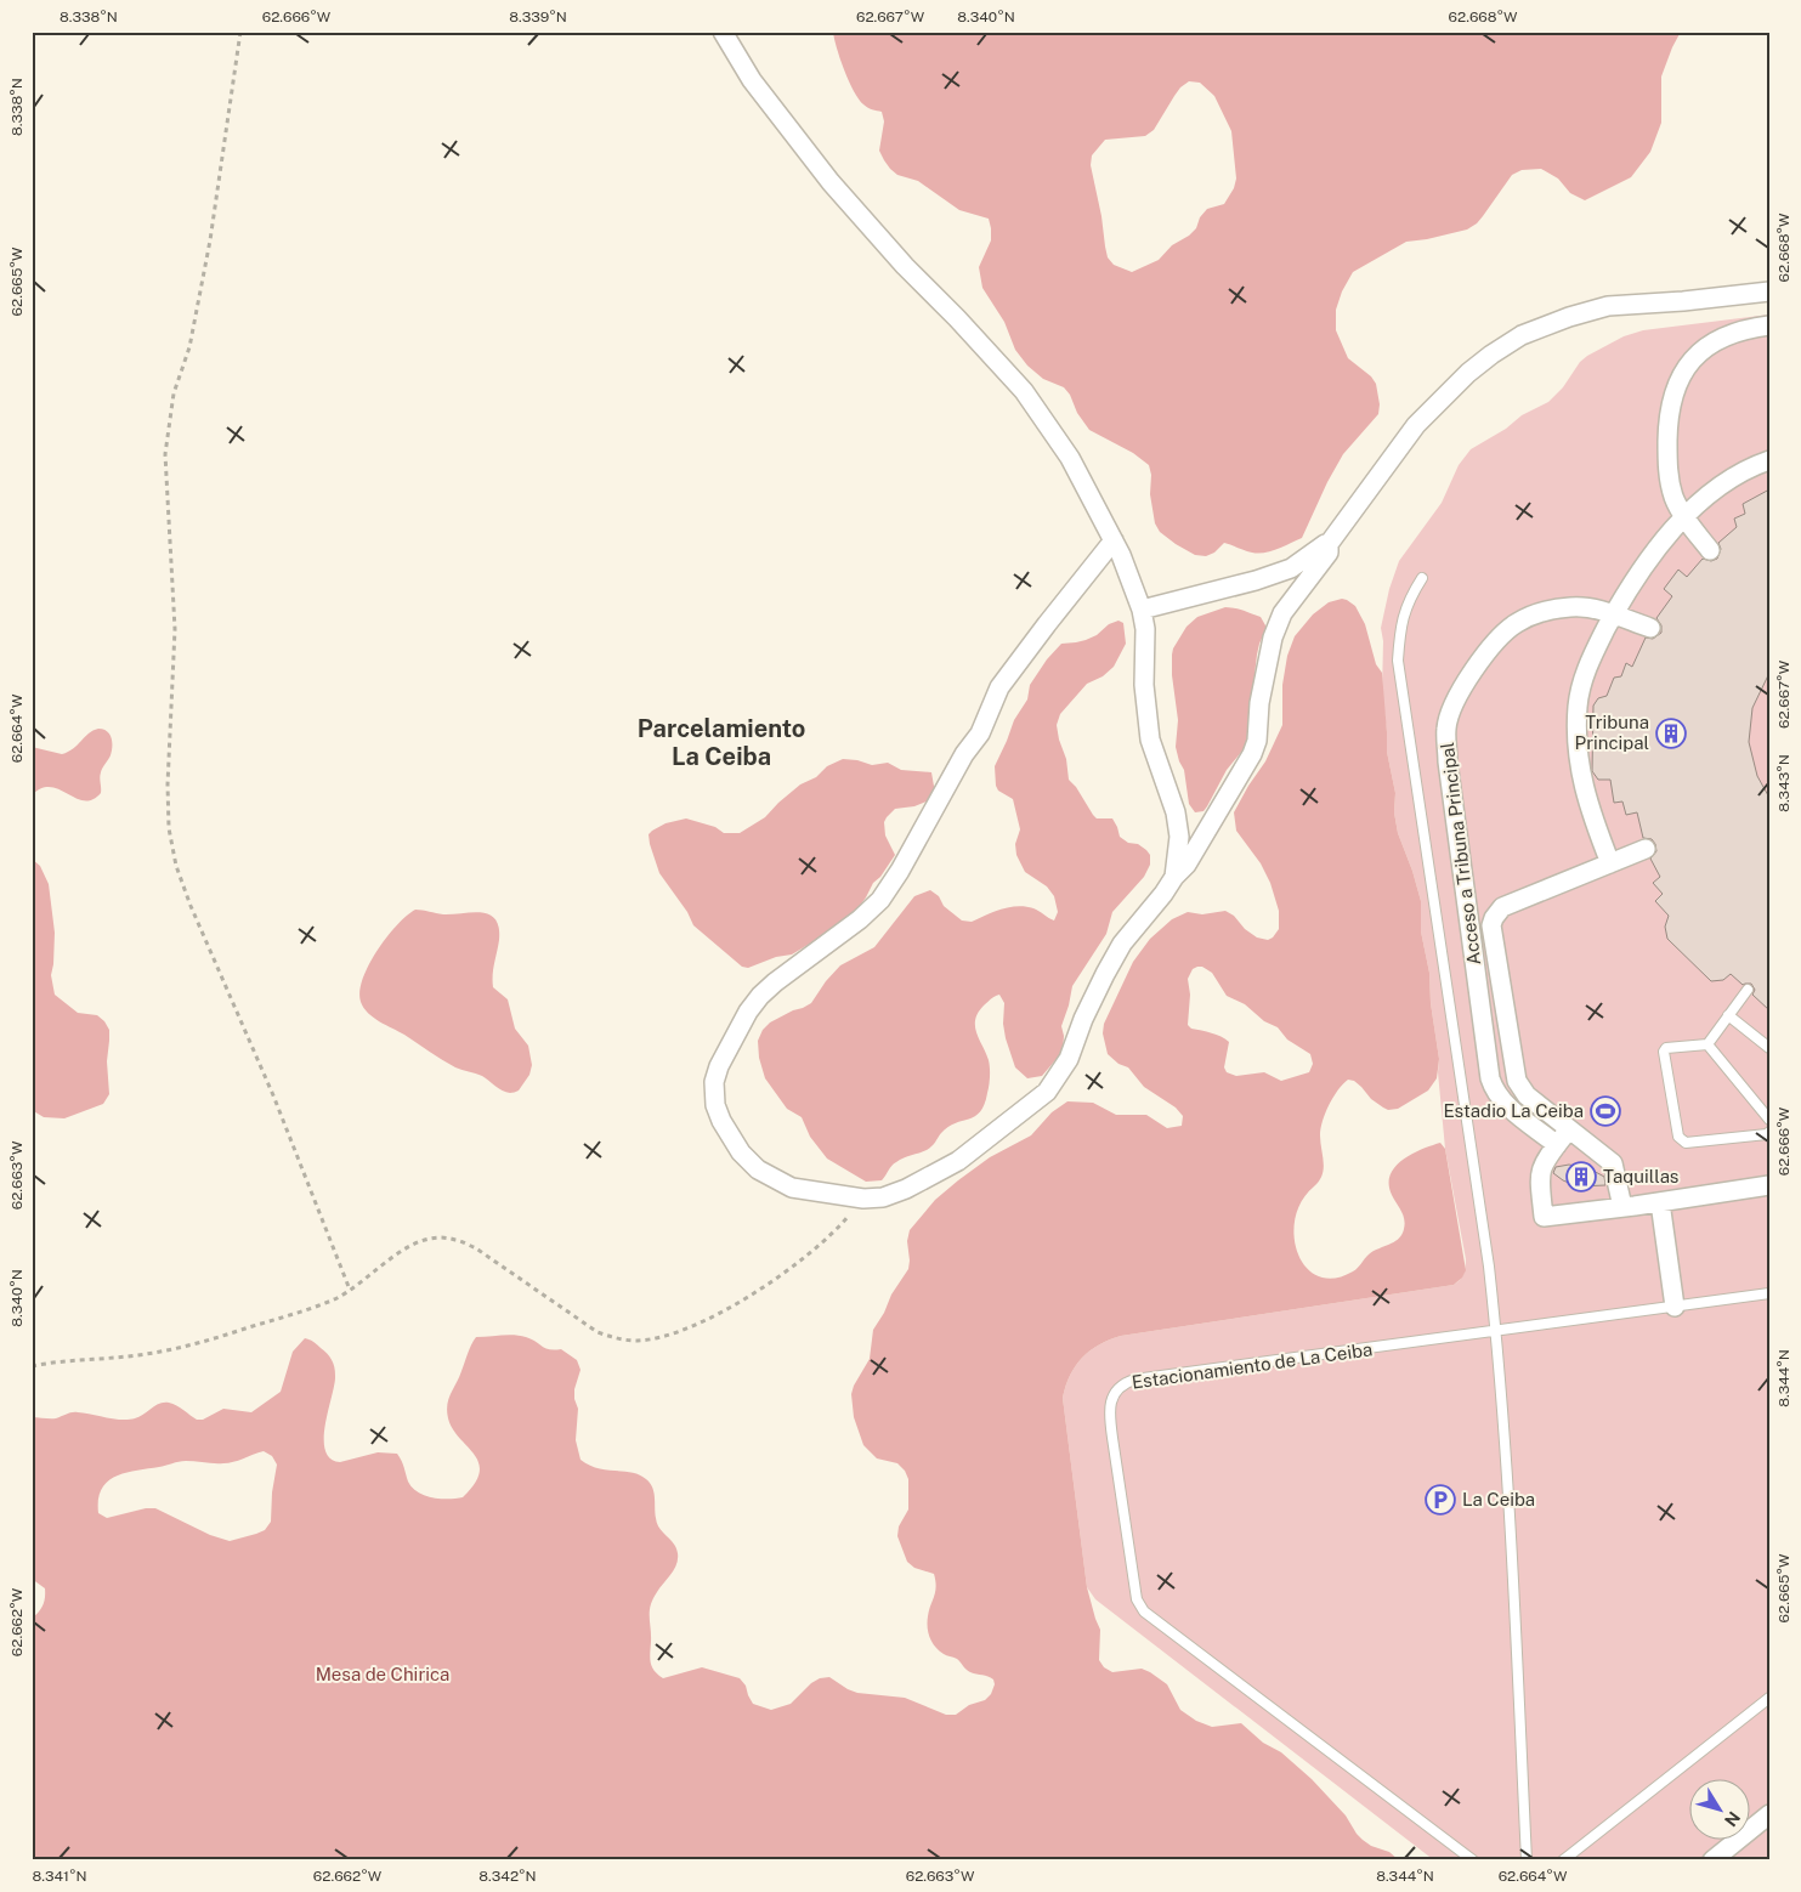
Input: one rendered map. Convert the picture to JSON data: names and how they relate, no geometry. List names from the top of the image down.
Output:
{
  "streets": {
    "street": ["Acceso a Tribuna Principal"],
    "lane": ["Estacionamiento de La Ceiba"]
  },
  "districts": ["Parcelamiento La Ceiba"],
  "parks": ["Mesa de Chirica"],
  "places": {
    "building": ["Tribuna Principal", "Taquillas"],
    "sports": ["Estadio La Ceiba"],
    "parking": ["La Ceiba"]
  },
  "north": "bottom right",
  "coordinates": [
    "8.338°N",
    "62.666°W",
    "8.339°N",
    "62.667°W",
    "8.340°N",
    "62.668°W",
    "62.665°W",
    "62.664°W",
    "8.343°N",
    "62.663°W",
    "8.344°N",
    "62.662°W",
    "8.341°N",
    "8.342°N"
  ]
}
